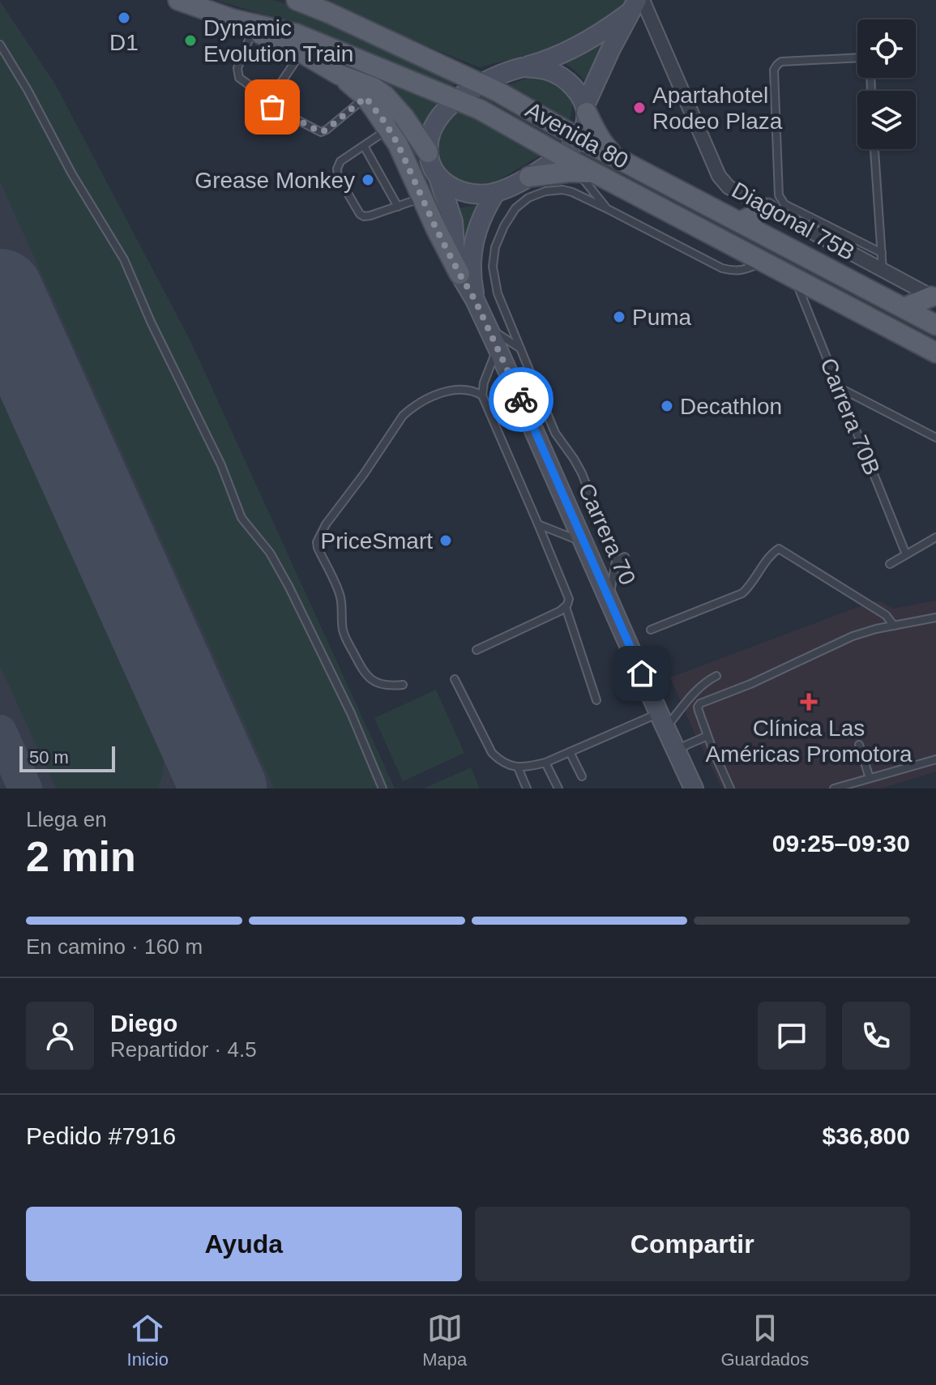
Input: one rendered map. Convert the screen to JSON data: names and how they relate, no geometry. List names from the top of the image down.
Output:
{
  "streets": {
    "main road": ["Avenida 80", "Carrera 70"],
    "street": ["Diagonal 75B"],
    "lane": ["Carrera 70B"]
  },
  "crossings": [
    ["Avenida 80", "Carrera 70B"]
  ],
  "places": {
    "other": [
      "D1",
      "Dynamic Evolution Train",
      "Apartahotel Rodeo Plaza",
      "Grease Monkey",
      "Puma",
      "Decathlon",
      "PriceSmart"
    ],
    "health": ["Clínica Las Américas Promotora"]
  },
  "scale_bar": "50 m",
  "page": {
    "scale": "50 m",
    "heading": ["2 min", "Llega en", "09:25–09:30"],
    "panel": [
      "Diego",
      "Repartidor · 4.5",
      "Pedido #7916",
      "$36,800"
    ],
    "bar": "En camino · 160 m",
    "buttons": ["Ayuda", "Compartir"],
    "tabs": ["Inicio", "Mapa", "Guardados"]
  }
}
